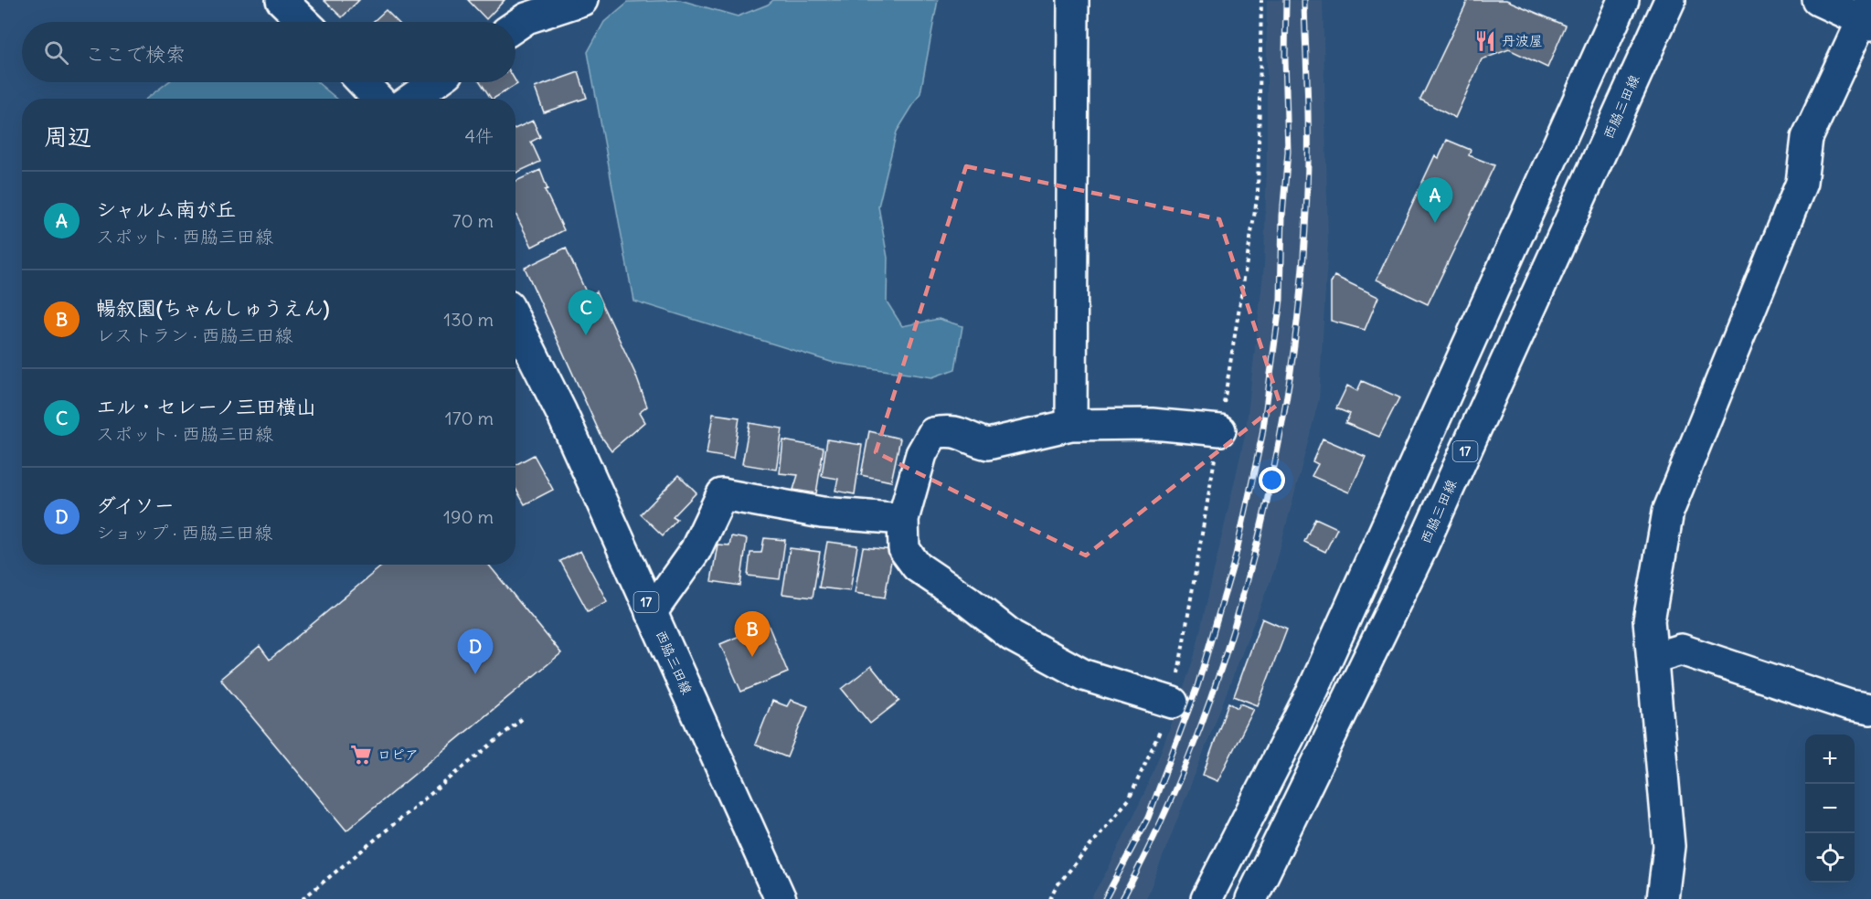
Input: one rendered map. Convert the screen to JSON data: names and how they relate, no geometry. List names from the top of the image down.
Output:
{
  "streets": {
    "street": ["西脇三田線", "17"]
  },
  "places": {
    "restaurant": ["丹波屋"],
    "supermarket": ["ロピア"]
  },
  "page": {
    "search": "ここで検索",
    "heading": ["周辺", "4件"],
    "list": [
      {
        "mark": "A",
        "name": "シャルム南が丘",
        "note": "スポット · 西脇三田線",
        "value": "70 m"
      },
      {
        "mark": "B",
        "name": "暢叙園(ちゃんしゅうえん)",
        "note": "レストラン · 西脇三田線",
        "value": "130 m"
      },
      {
        "mark": "C",
        "name": "エル・セレーノ三田横山",
        "note": "スポット · 西脇三田線",
        "value": "170 m"
      },
      {
        "mark": "D",
        "name": "ダイソー",
        "note": "ショップ · 西脇三田線",
        "value": "190 m"
      }
    ],
    "pins": [
      "A",
      "C",
      "B",
      "D"
    ],
    "map_buttons": ["+", "−"]
  }
}
